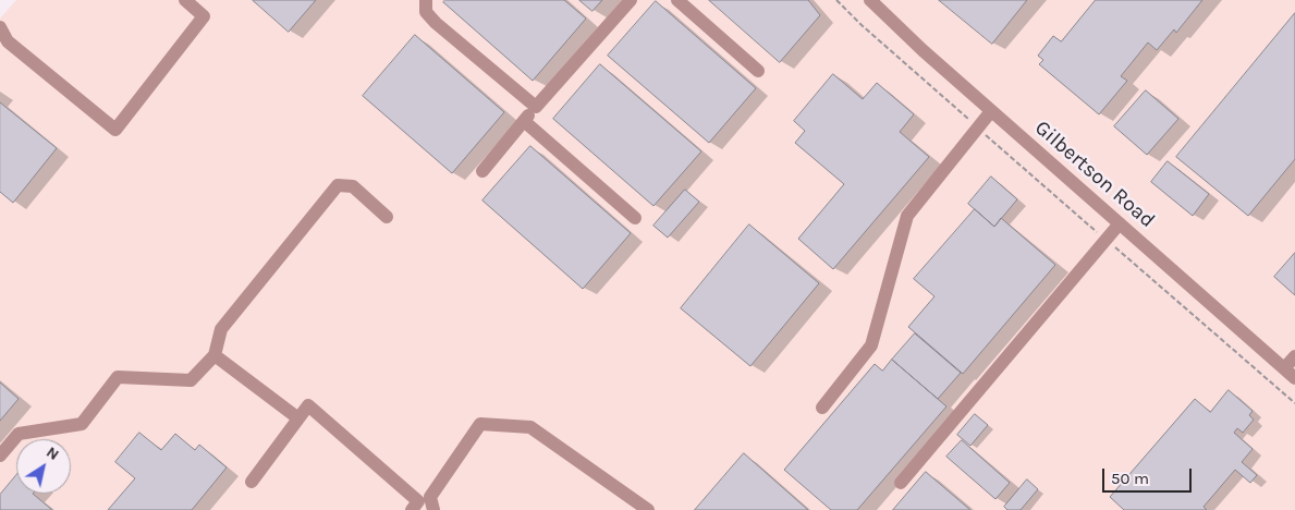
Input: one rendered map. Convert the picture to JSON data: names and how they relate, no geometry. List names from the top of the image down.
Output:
{
  "streets": {
    "street": ["Gilbertson Road"]
  },
  "scale_bar": "50 m",
  "north": "top right"
}
